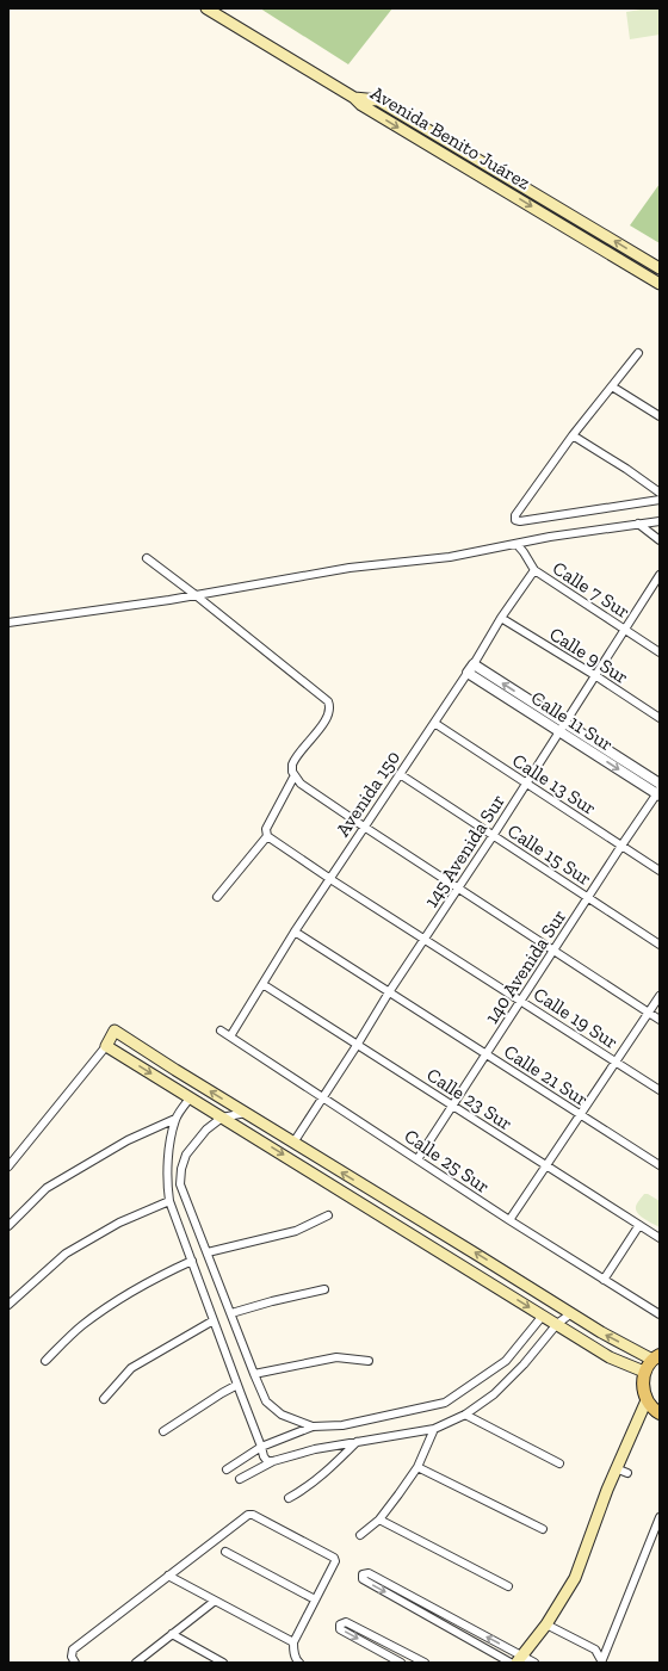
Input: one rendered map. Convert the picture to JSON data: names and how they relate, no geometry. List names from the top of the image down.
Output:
{
  "streets": {
    "main road": ["Avenida Benito Juárez"],
    "street": [
      "Calle 7 Sur",
      "Calle 9 Sur",
      "Calle 11 Sur",
      "Calle 13 Sur",
      "Avenida 150",
      "145 Avenida Sur",
      "Calle 15 Sur",
      "140 Avenida Sur",
      "Calle 19 Sur",
      "Calle 21 Sur",
      "Calle 23 Sur",
      "Calle 25 Sur"
    ]
  },
  "crossings": [
    ["Calle 7 Sur", "Avenida 150"],
    ["Calle 7 Sur", "145 Avenida Sur"],
    ["Calle 9 Sur", "Avenida 150"],
    ["Calle 9 Sur", "145 Avenida Sur"],
    ["Calle 11 Sur", "Avenida 150"],
    ["Calle 11 Sur", "145 Avenida Sur"],
    ["Calle 11 Sur", "140 Avenida Sur"],
    ["Calle 13 Sur", "Avenida 150"],
    ["Calle 13 Sur", "145 Avenida Sur"],
    ["Calle 13 Sur", "140 Avenida Sur"],
    ["Avenida 150", "Calle 15 Sur"],
    ["Avenida 150", "Calle 19 Sur"],
    ["Avenida 150", "Calle 21 Sur"],
    ["Avenida 150", "Calle 23 Sur"],
    ["Avenida 150", "Calle 25 Sur"],
    ["145 Avenida Sur", "Calle 15 Sur"],
    ["145 Avenida Sur", "Calle 19 Sur"],
    ["145 Avenida Sur", "Calle 21 Sur"],
    ["145 Avenida Sur", "Calle 23 Sur"],
    ["145 Avenida Sur", "Calle 25 Sur"],
    ["Calle 15 Sur", "140 Avenida Sur"],
    ["140 Avenida Sur", "Calle 19 Sur"],
    ["140 Avenida Sur", "Calle 21 Sur"],
    ["140 Avenida Sur", "Calle 23 Sur"],
    ["140 Avenida Sur", "Calle 25 Sur"]
  ]
}
